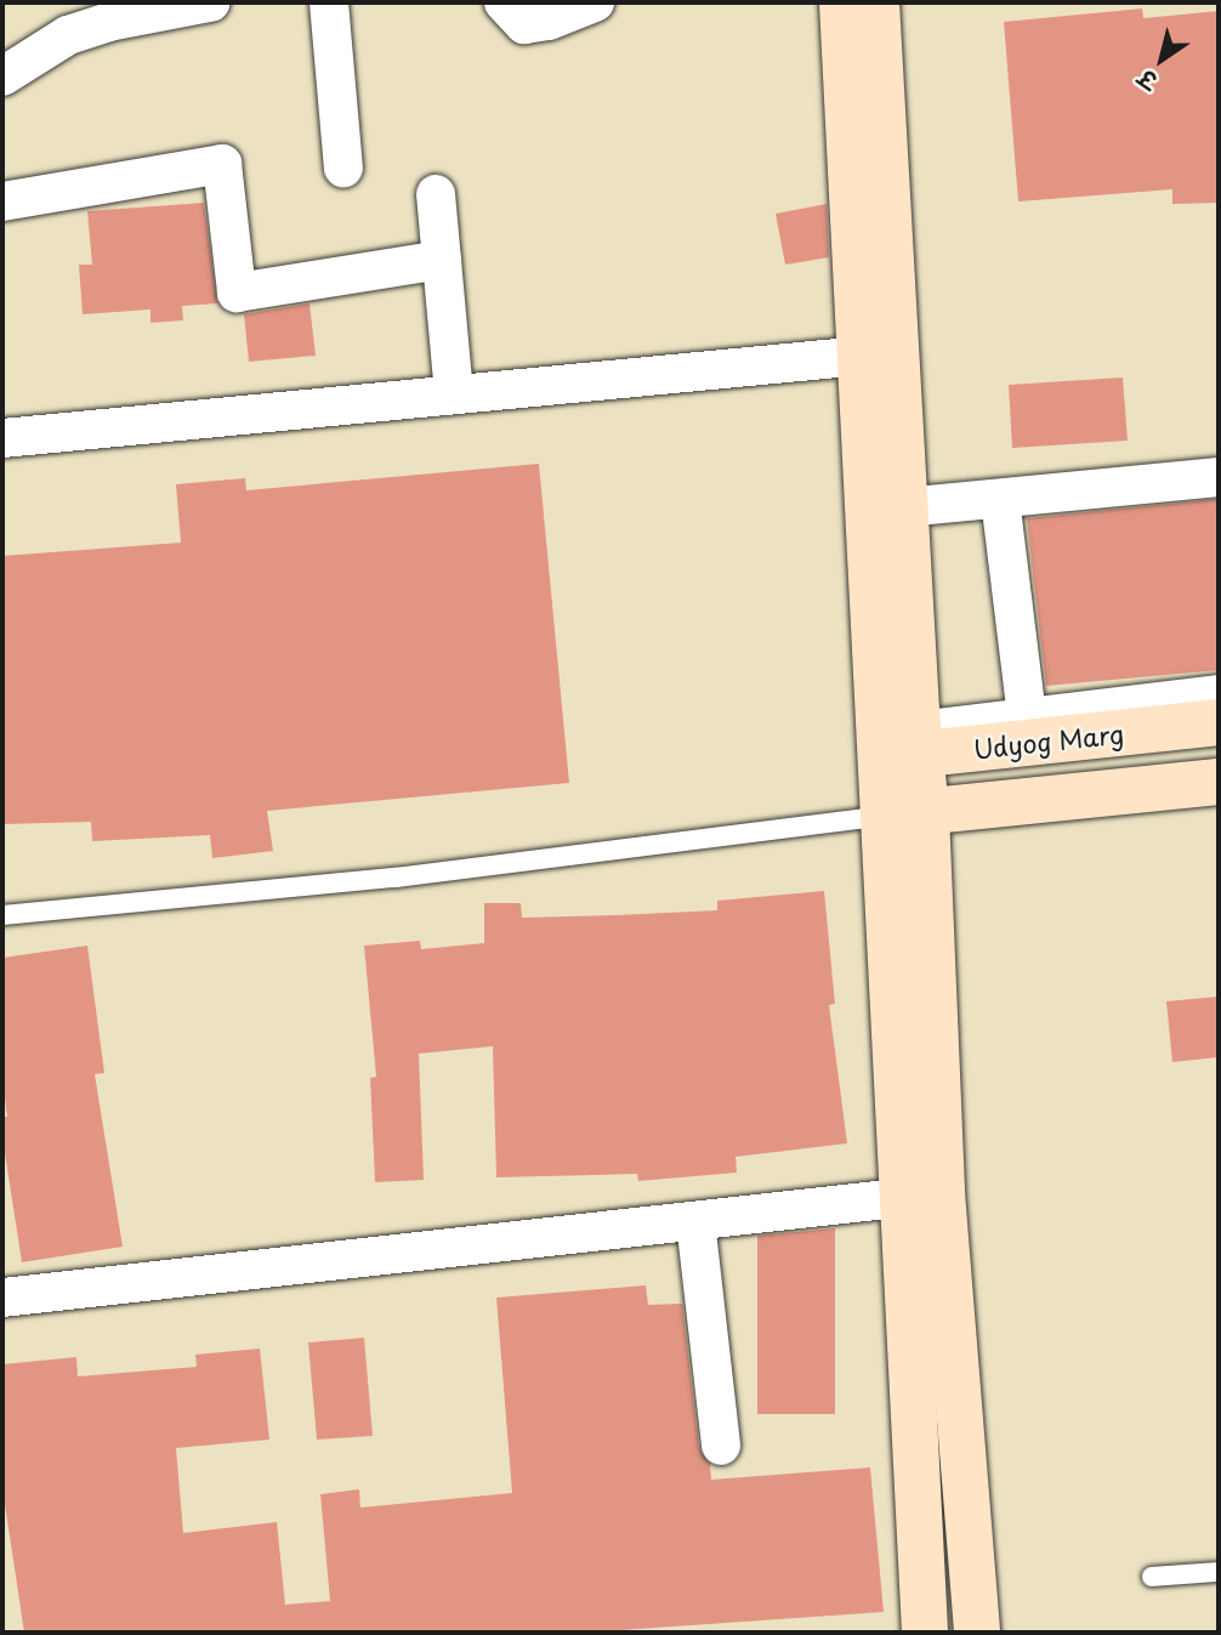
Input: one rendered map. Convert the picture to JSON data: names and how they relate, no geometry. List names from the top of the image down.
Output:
{
  "streets": {
    "main road": ["Udyog Marg"]
  },
  "north": "bottom left"
}
